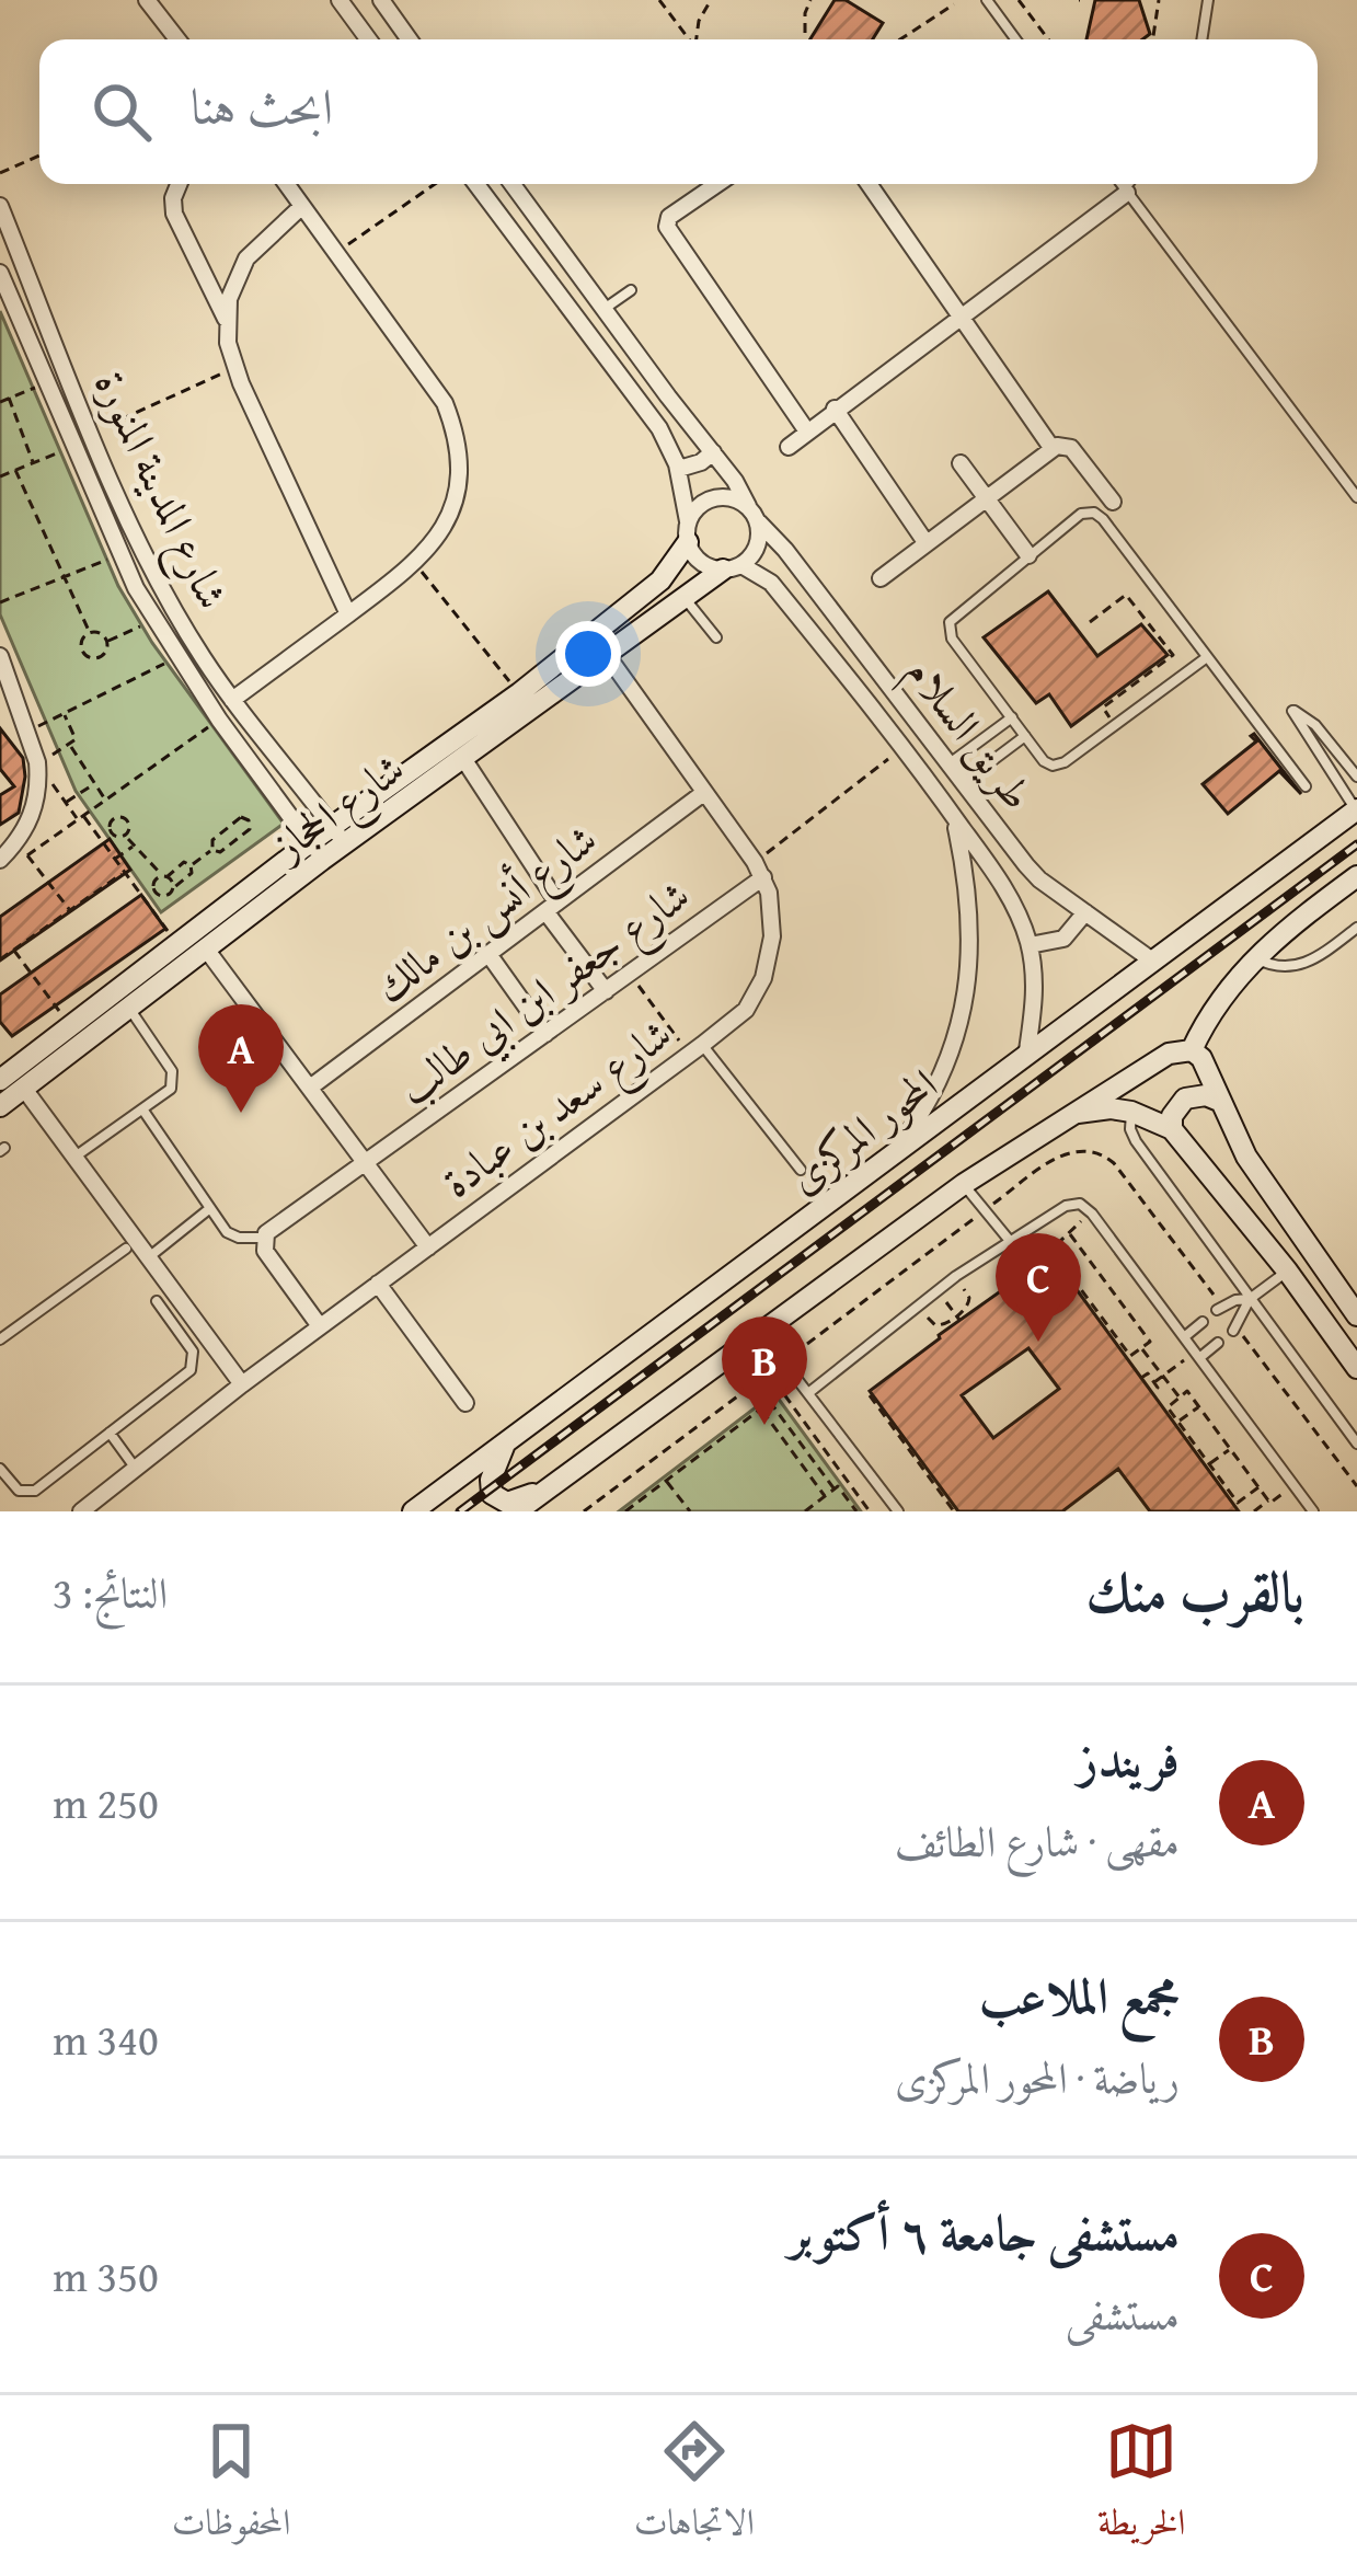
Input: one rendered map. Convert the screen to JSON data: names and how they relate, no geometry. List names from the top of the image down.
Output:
{
  "streets": {
    "main road": ["شارع الحجاز", "المحور المركزى"],
    "street": [
      "شارع المدينة المنورة",
      "طريق السلام",
      "شارع أنس بن مالك",
      "شارع جعفر ابن ابي طالب",
      "شارع سعد بن عبادة"
    ]
  },
  "crossings": [
    ["شارع المدينة المنورة", "شارع الحجاز"],
    ["طريق السلام", "شارع الحجاز"],
    ["طريق السلام", "المحور المركزى"],
    ["شارع جعفر ابن ابي طالب", "شارع سعد بن عبادة"]
  ],
  "page": {
    "search": "ابحث هنا",
    "pins": ["A", "C", "B"],
    "heading": ["بالقرب منك", "النتائج: 3"],
    "list": [
      {
        "mark": "A",
        "name": "فريندز",
        "note": "مقهى · شارع الطائف",
        "value": "250 m"
      },
      {
        "mark": "B",
        "name": "مجمع الملاعب",
        "note": "رياضة · المحور المركزى",
        "value": "340 m"
      },
      {
        "mark": "C",
        "name": "مستشفى جامعة ٦ أكتوبر",
        "note": "مستشفى",
        "value": "350 m"
      }
    ],
    "nav": ["الخريطة", "الاتجاهات", "المحفوظات"]
  }
}
